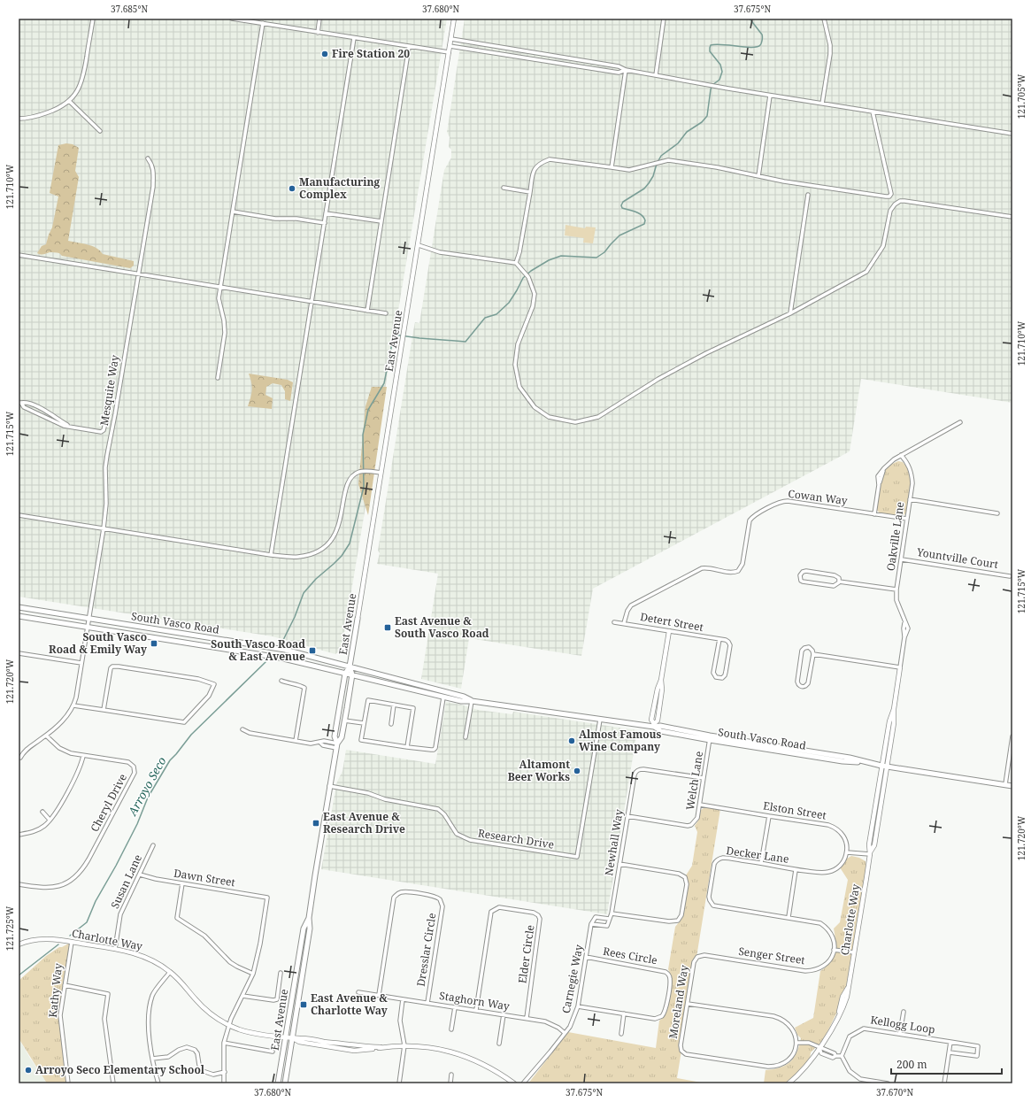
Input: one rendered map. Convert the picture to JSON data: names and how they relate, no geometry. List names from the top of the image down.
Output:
{
  "streets": {
    "main road": ["East Avenue", "South Vasco Road"],
    "street": [
      "Mesquite Way",
      "Cowan Way",
      "Oakville Lane",
      "Yountville Court",
      "Detert Street",
      "Welch Lane",
      "Cheryl Drive",
      "Elston Street",
      "Research Drive",
      "Newhall Way",
      "Decker Lane",
      "Dawn Street",
      "Susan Lane",
      "Charlotte Way",
      "Dresslar Circle",
      "Elder Circle",
      "Rees Circle",
      "Senger Street",
      "Carnegie Way",
      "Kathy Way",
      "Staghorn Way",
      "Moreland Way",
      "Kellogg Loop"
    ]
  },
  "crossings": [
    ["East Avenue", "South Vasco Road"],
    ["East Avenue", "Research Drive"],
    ["East Avenue", "Charlotte Way"],
    ["Mesquite Way", "South Vasco Road"],
    ["Cowan Way", "Oakville Lane"],
    ["Cowan Way", "Detert Street"],
    ["Oakville Lane", "Yountville Court"],
    ["Oakville Lane", "South Vasco Road"],
    ["Oakville Lane", "Charlotte Way"],
    ["South Vasco Road", "Welch Lane"],
    ["South Vasco Road", "Research Drive"],
    ["South Vasco Road", "Charlotte Way"],
    ["Welch Lane", "Elston Street"],
    ["Welch Lane", "Newhall Way"],
    ["Elston Street", "Decker Lane"],
    ["Decker Lane", "Senger Street"],
    ["Dawn Street", "Susan Lane"],
    ["Susan Lane", "Charlotte Way"],
    ["Charlotte Way", "Kathy Way"],
    ["Dresslar Circle", "Staghorn Way"],
    ["Elder Circle", "Staghorn Way"],
    ["Rees Circle", "Carnegie Way"],
    ["Senger Street", "Moreland Way"],
    ["Carnegie Way", "Staghorn Way"]
  ],
  "water": ["Arroyo Seco"],
  "places": {
    "other": [
      "Fire Station 20",
      "Manufacturing Complex",
      "Almost Famous Wine Company",
      "Altamont Beer Works",
      "Arroyo Seco Elementary School"
    ],
    "transit": [
      "East Avenue & South Vasco Road",
      "South Vasco Road & Emily Way",
      "South Vasco Road & East Avenue",
      "East Avenue & Research Drive",
      "East Avenue & Charlotte Way"
    ]
  },
  "scale_bar": "200 m",
  "coordinates": [
    "37.685°N",
    "37.680°N",
    "37.675°N",
    "121.705°W",
    "121.710°W",
    "121.715°W",
    "121.720°W",
    "121.725°W",
    "37.670°N"
  ]
}
